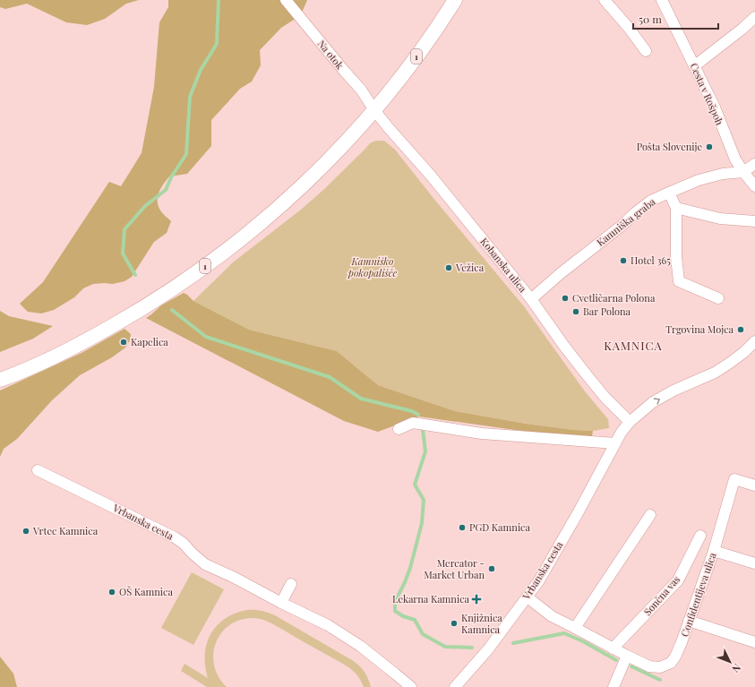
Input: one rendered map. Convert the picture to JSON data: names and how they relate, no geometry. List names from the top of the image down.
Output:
{
  "streets": {
    "main road": ["1"],
    "street": [
      "Na otok",
      "Cesta v Rošpoh",
      "Kamniška graba",
      "Kobanska ulica",
      "Vrbanska cesta",
      "Confidentijeva ulica",
      "Sončna vas"
    ]
  },
  "crossings": [
    ["Na otok", "1"],
    ["Na otok", "Kobanska ulica"],
    ["1", "Kobanska ulica"],
    ["Cesta v Rošpoh", "Kamniška graba"],
    ["Kamniška graba", "Kobanska ulica"],
    ["Kobanska ulica", "Vrbanska cesta"],
    ["Vrbanska cesta", "Confidentijeva ulica"],
    ["Confidentijeva ulica", "Sončna vas"]
  ],
  "districts": ["KAMNICA"],
  "parks": ["Kamniško pokopališče"],
  "places": {
    "other": [
      "Pošta Slovenije",
      "Hotel 365",
      "Vežica",
      "Cvetličarna Polona",
      "Bar Polona",
      "Trgovina Mojca",
      "Kapelica",
      "PGD Kamnica",
      "Vrtec Kamnica",
      "Mercator - Market Urban",
      "OŠ Kamnica",
      "Knjižnica Kamnica"
    ],
    "health": ["Lekarna Kamnica"]
  },
  "scale_bar": "50 m",
  "north": "bottom right"
}
